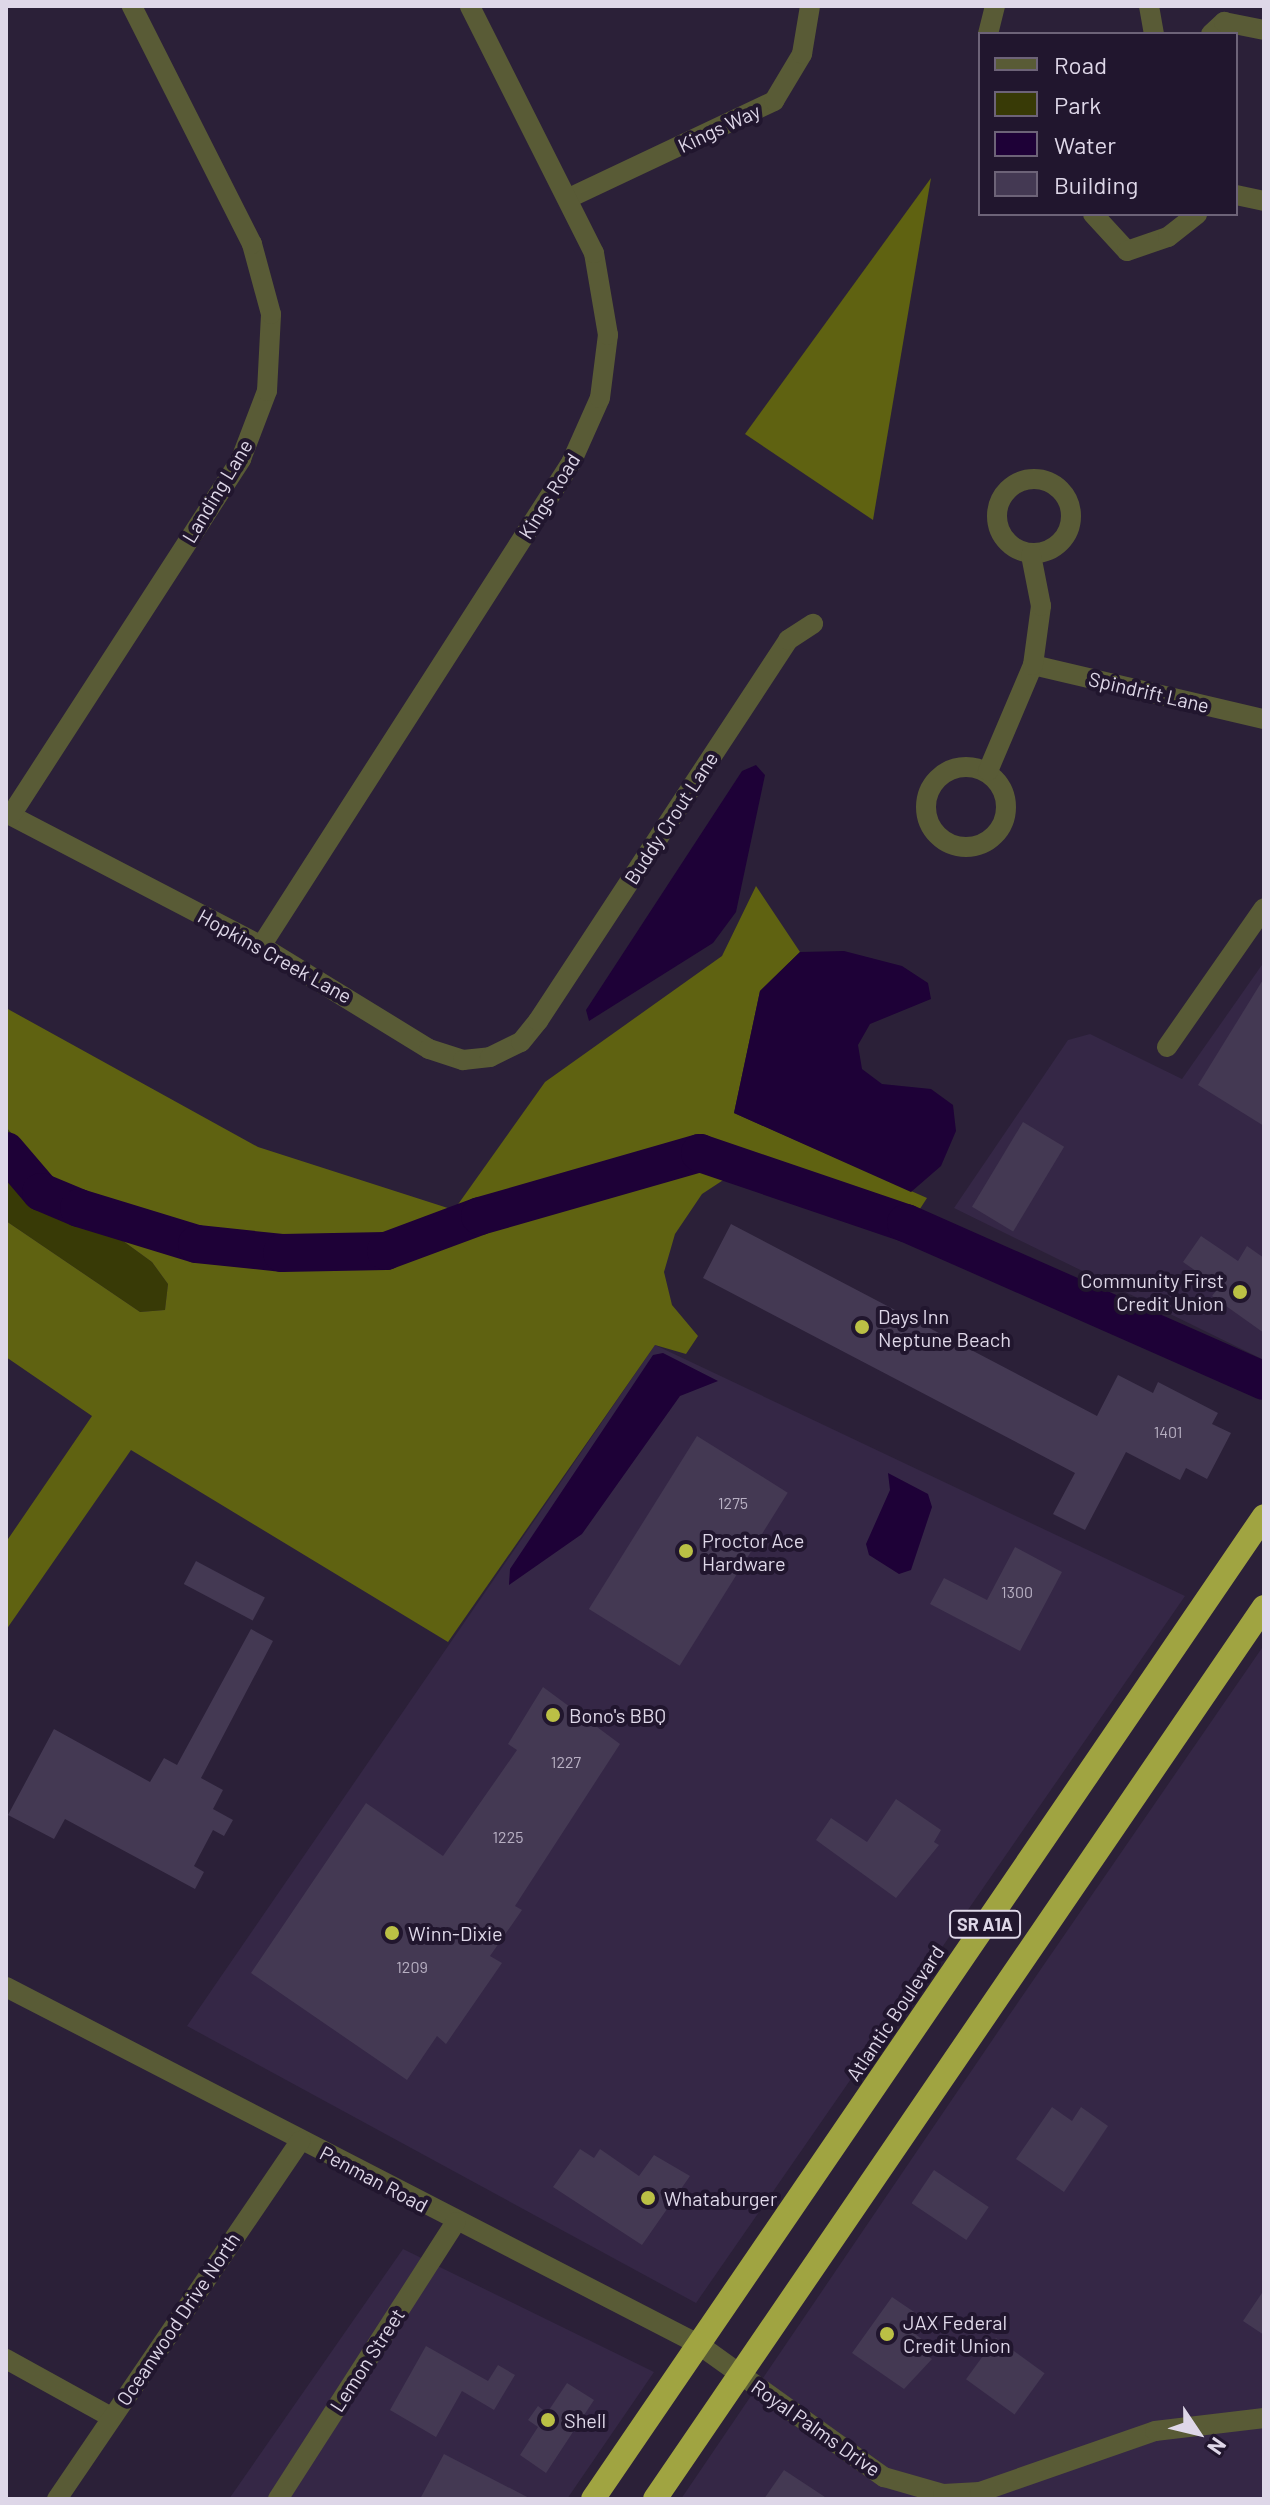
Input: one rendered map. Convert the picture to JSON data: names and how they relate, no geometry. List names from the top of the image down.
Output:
{
  "streets": {
    "highway": ["SR A1A", "Atlantic Boulevard"],
    "street": [
      "Kings Way",
      "Landing Lane",
      "Kings Road",
      "Spindrift Lane",
      "Buddy Crout Lane",
      "Hopkins Creek Lane",
      "Penman Road",
      "Oceanwood Drive North",
      "Lemon Street",
      "Royal Palms Drive"
    ]
  },
  "crossings": [
    ["Kings Way", "Kings Road"],
    ["Landing Lane", "Hopkins Creek Lane"],
    ["Kings Road", "Hopkins Creek Lane"],
    ["Buddy Crout Lane", "Hopkins Creek Lane"],
    ["SR A1A", "Penman Road"],
    ["SR A1A", "Royal Palms Drive"],
    ["Atlantic Boulevard", "Penman Road"],
    ["Penman Road", "Oceanwood Drive North"],
    ["Penman Road", "Lemon Street"],
    ["Penman Road", "Royal Palms Drive"]
  ],
  "places": [
    "Community First Credit Union",
    "Days Inn Neptune Beach",
    "Proctor Ace Hardware",
    "Bono's BBQ",
    "Winn-Dixie",
    "Whataburger",
    "JAX Federal Credit Union",
    "Shell"
  ],
  "house_numbers": [
    "1401",
    "1275",
    "1300",
    "1227",
    "1225",
    "1209"
  ],
  "legend": [
    "Road",
    "Park",
    "Water",
    "Building"
  ],
  "north": "bottom right"
}
